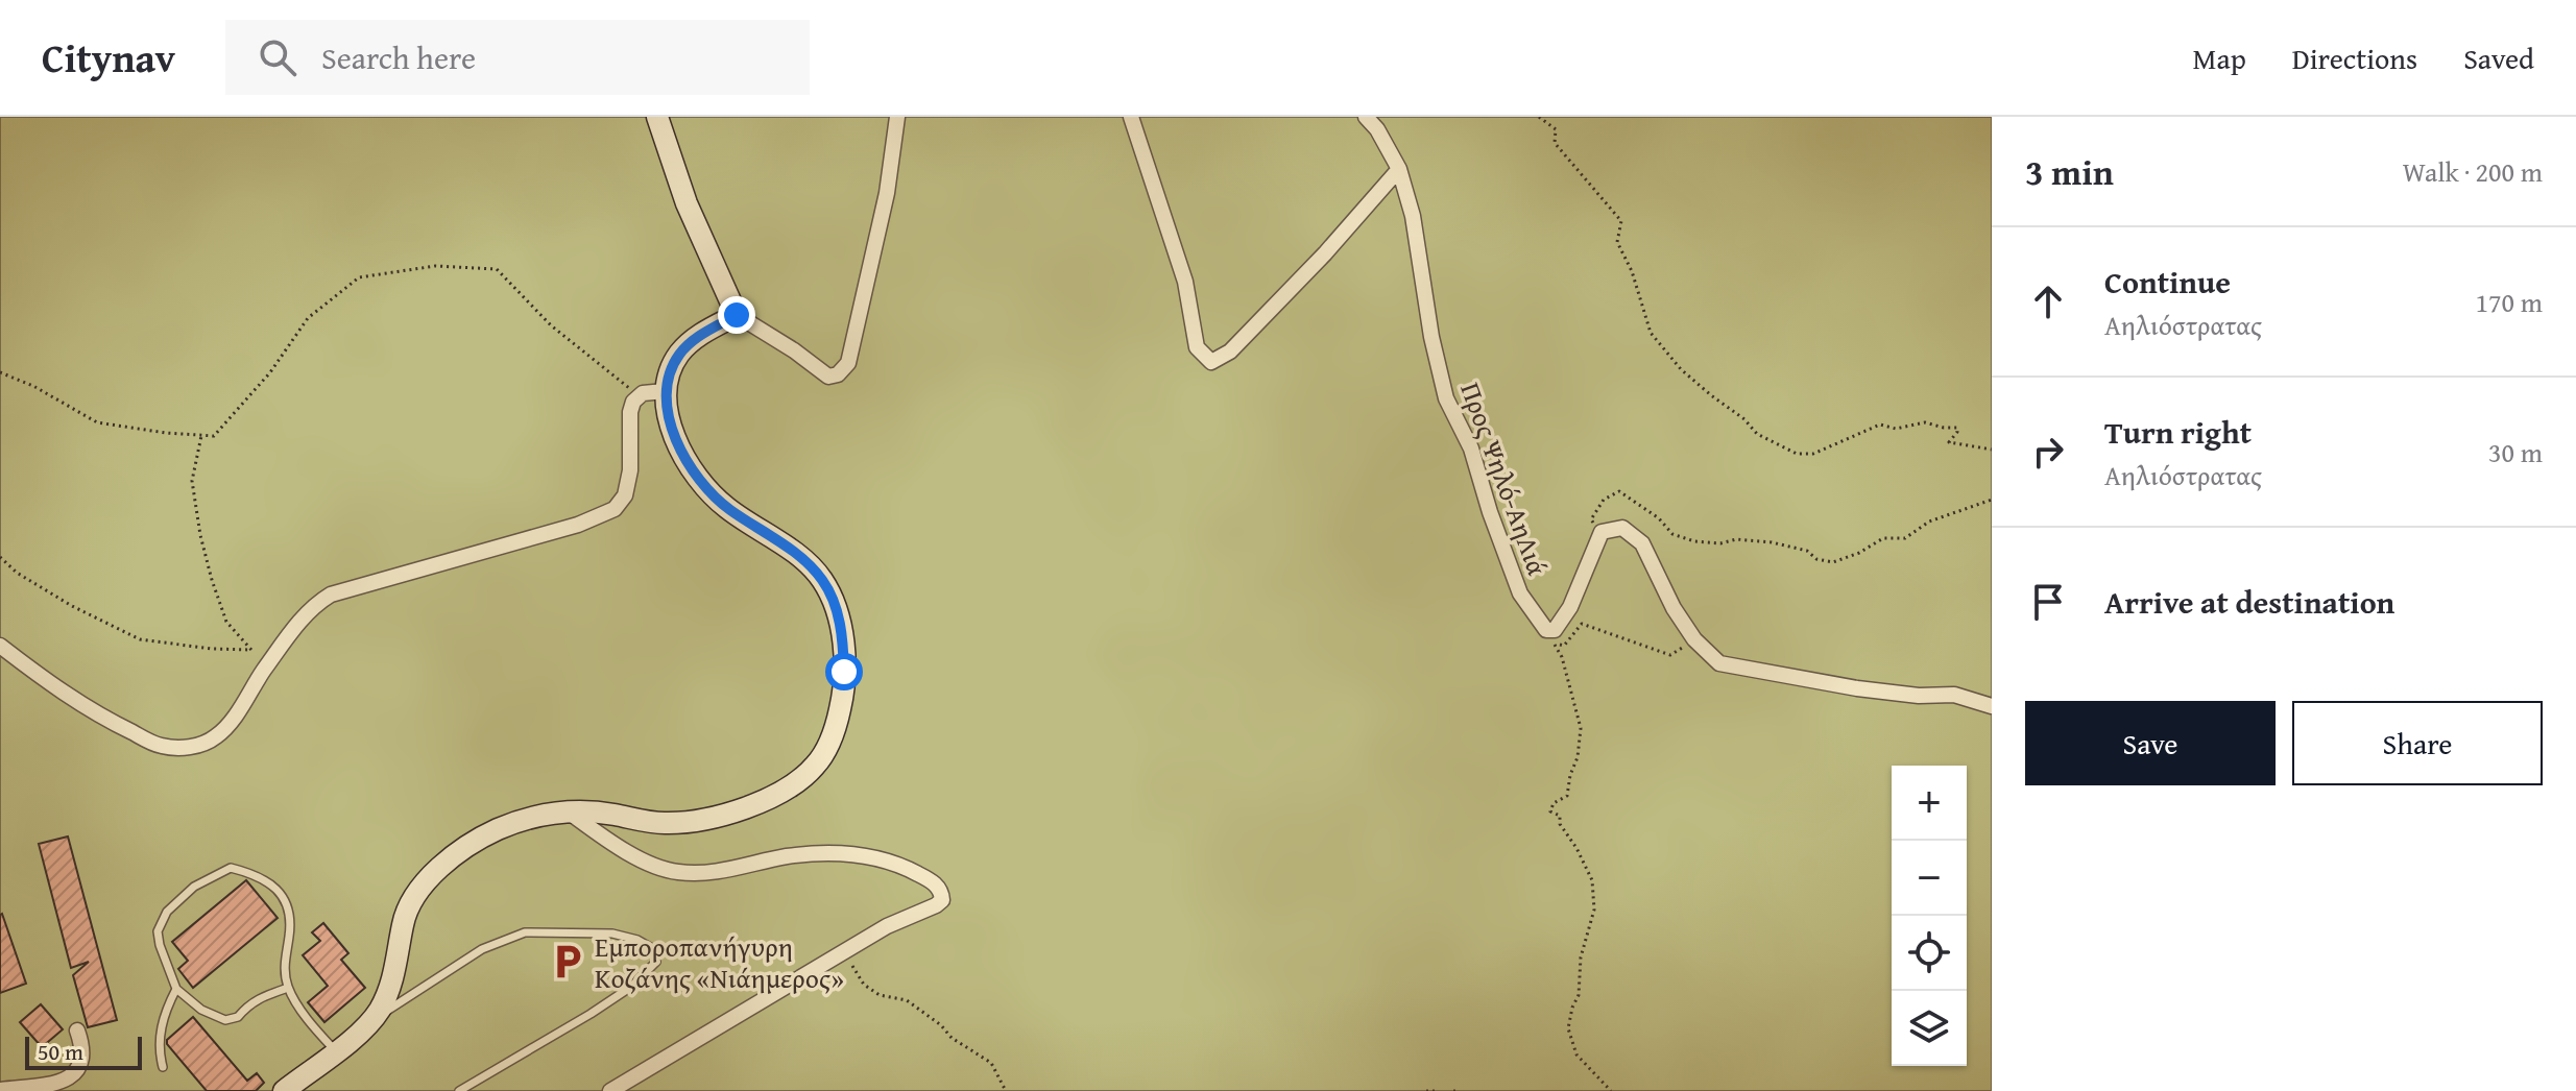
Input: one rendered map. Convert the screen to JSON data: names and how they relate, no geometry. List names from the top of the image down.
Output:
{
  "streets": {
    "street": ["Προς Ψηλό-ΑηΛιά"]
  },
  "places": {
    "parking": ["Εμποροπανήγυρη Κοζάνης «Νιάημερος»"]
  },
  "scale_bar": "50 m",
  "page": {
    "header": "Citynav",
    "search": "Search here",
    "nav": ["Map", "Directions", "Saved"],
    "heading": ["3 min", "Walk · 200 m"],
    "list": [
      ["Continue", "Αηλιόστρατας", "170 m"],
      ["Turn right", "Αηλιόστρατας", "30 m"],
      "Arrive at destination"
    ],
    "buttons": ["Save", "Share"],
    "map_buttons": ["+", "−"],
    "scale": "50 m"
  }
}
